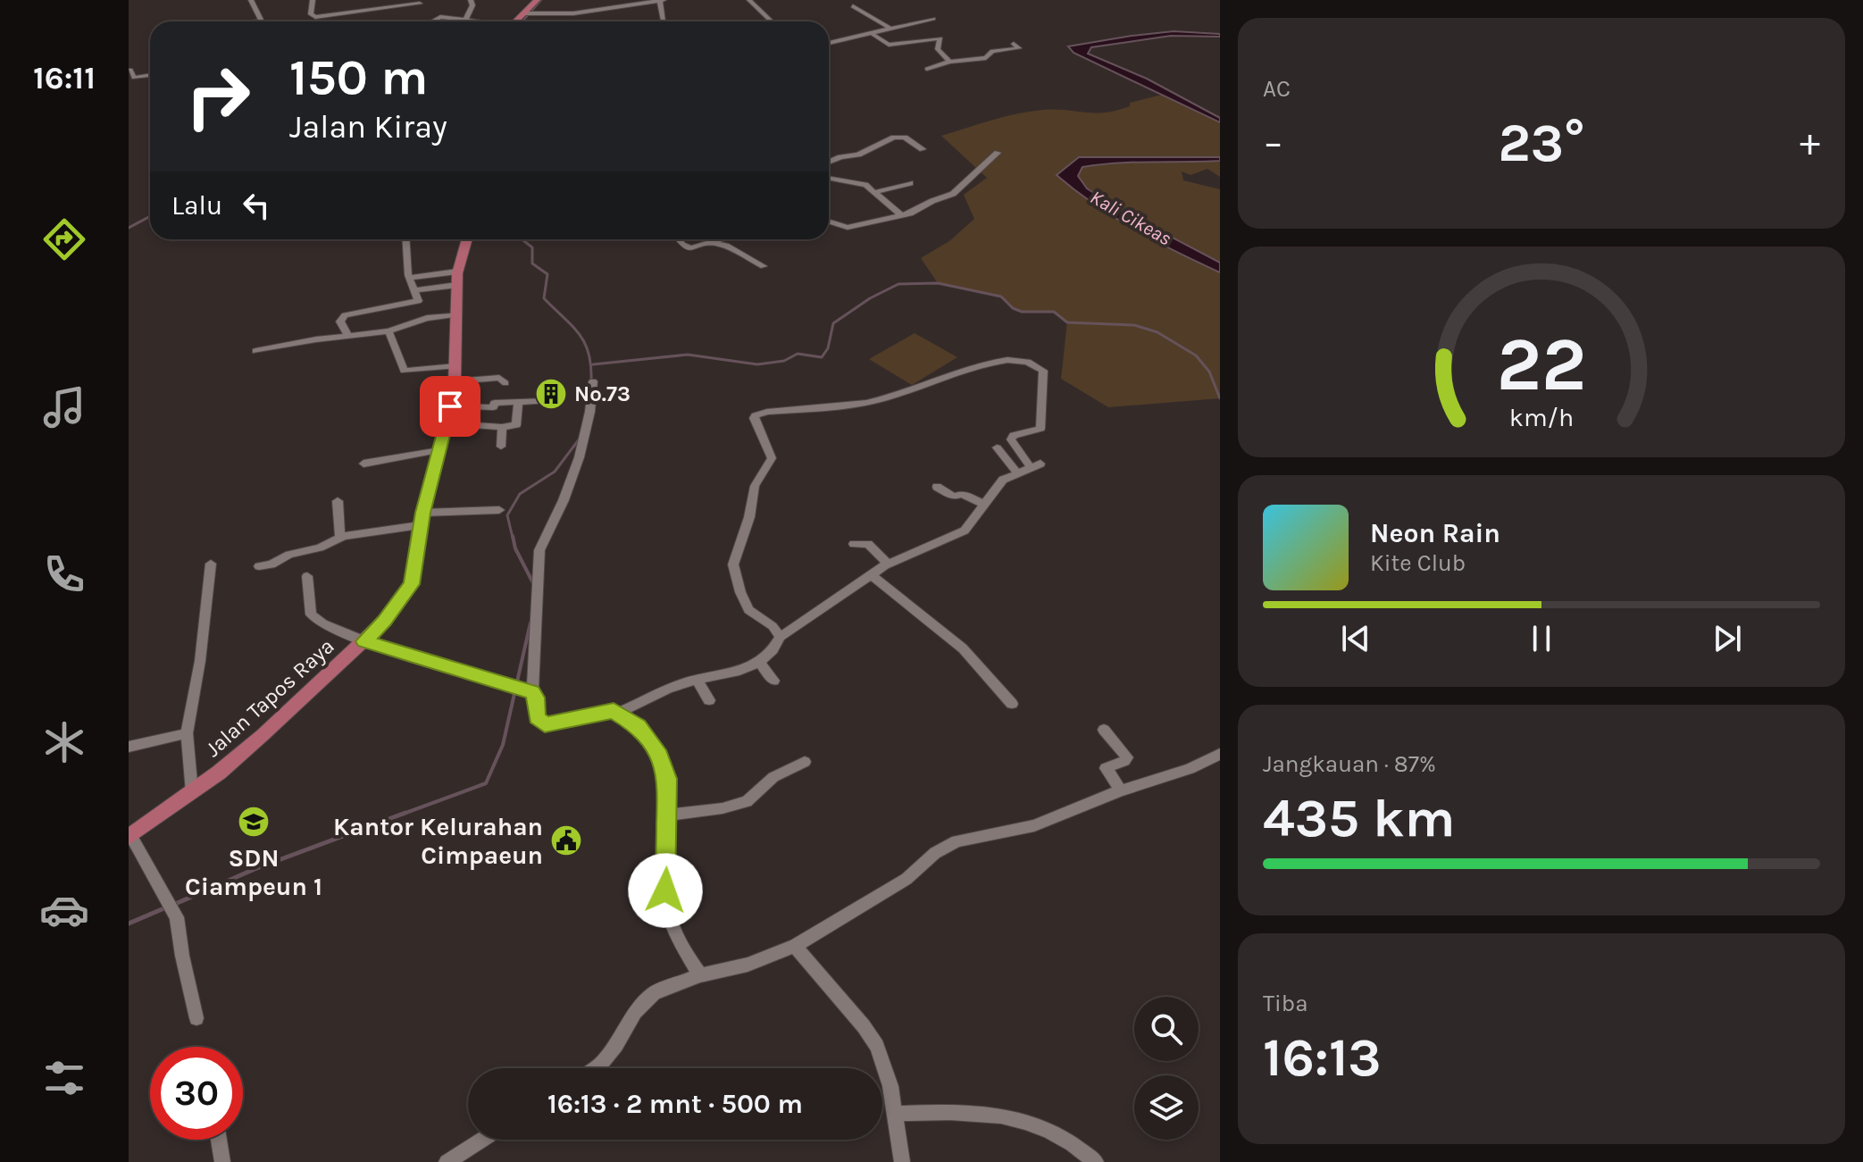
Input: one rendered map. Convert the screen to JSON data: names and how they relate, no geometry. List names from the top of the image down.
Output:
{
  "streets": {
    "main road": ["Jalan Tapos Raya"]
  },
  "water": ["Kali Cikeas"],
  "places": {
    "building": ["No.73"],
    "school or university": ["SDN Ciampeun 1"],
    "public building": ["Kantor Kelurahan Cimpaeun"]
  },
  "page": {
    "tabs": "16:11",
    "tile": [
      "AC",
      ["Jangkauan · 87%", "435 km"],
      ["Tiba", "16:13"]
    ],
    "turn": ["150 m", "Jalan Kiray"],
    "heat": ["−", "23°", "+"],
    "then": "Lalu",
    "song": ["Neon Rain", "Kite Club"],
    "limit": "30",
    "trip": "16:13 · 2 mnt · 500 m",
    "gauge": ["22", "km/h"]
  }
}
